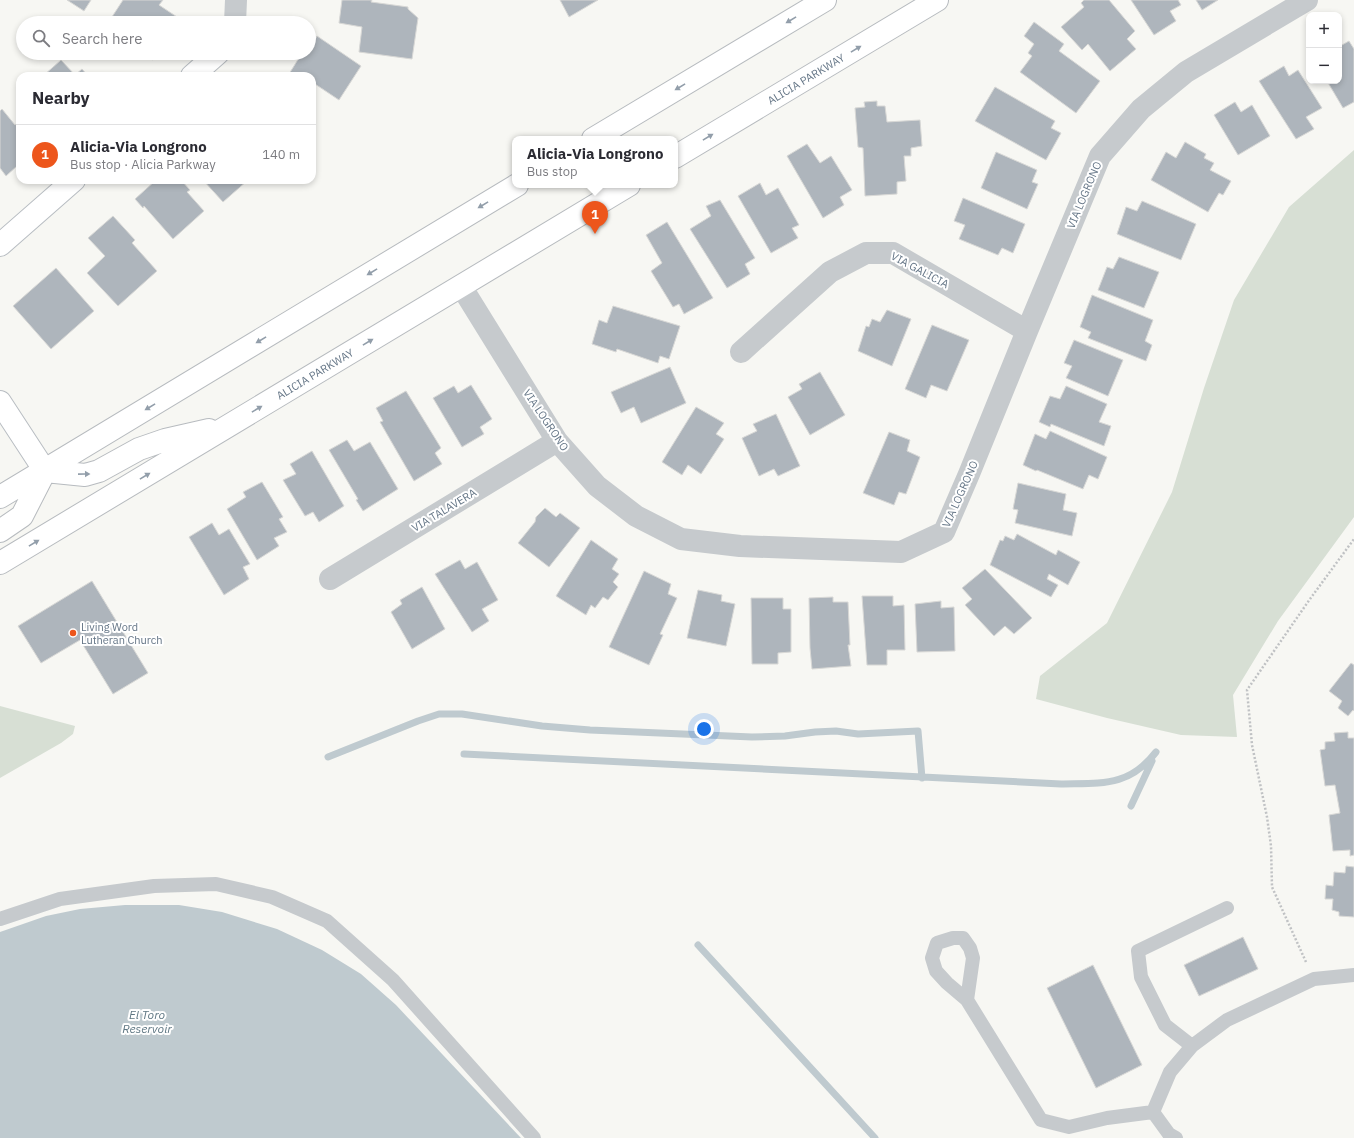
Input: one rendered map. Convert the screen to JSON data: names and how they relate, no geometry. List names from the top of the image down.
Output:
{
  "streets": {
    "main road": ["ALICIA PARKWAY"],
    "street": ["VIA LOGRONO", "VIA GALICIA", "VIA TALAVERA"]
  },
  "crossings": [
    ["ALICIA PARKWAY", "VIA LOGRONO"],
    ["VIA LOGRONO", "VIA GALICIA"],
    ["VIA LOGRONO", "VIA TALAVERA"]
  ],
  "water": ["El Toro Reservoir"],
  "places": ["Living Word Lutheran Church"],
  "page": {
    "map_buttons": ["+", "−"],
    "search": "Search here",
    "heading": "Nearby",
    "list": [
      {
        "mark": "1",
        "name": "Alicia-Via Longrono",
        "note": "Bus stop · Alicia Parkway",
        "value": "140 m"
      }
    ],
    "popup": ["Alicia-Via Longrono", "Bus stop"],
    "pins": "1"
  }
}
